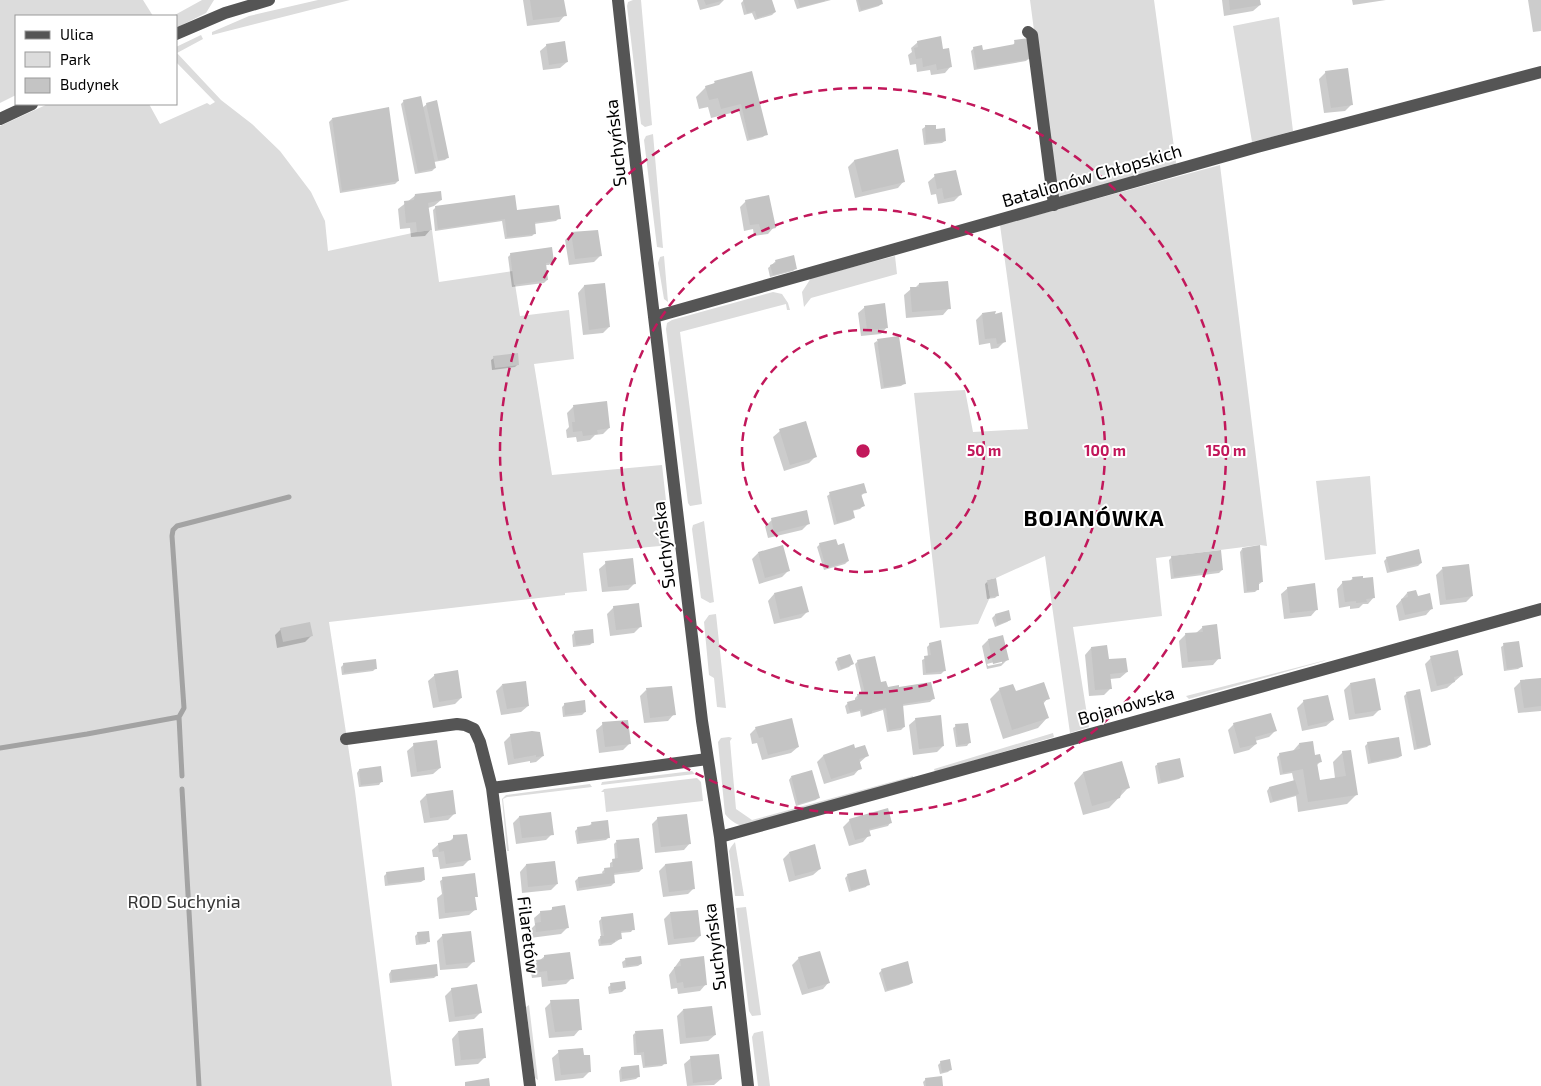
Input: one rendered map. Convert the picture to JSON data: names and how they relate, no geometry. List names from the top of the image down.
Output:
{
  "streets": {
    "street": [
      "Suchyńska",
      "Batalionów Chłopskich",
      "Bojanowska",
      "Filaretów"
    ]
  },
  "crossings": [
    ["Suchyńska", "Batalionów Chłopskich"],
    ["Suchyńska", "Bojanowska"]
  ],
  "districts": ["BOJANÓWKA"],
  "parks": ["ROD Suchynia"],
  "legend": ["Ulica", "Park", "Budynek"],
  "rings": ["50 m", "100 m", "150 m"]
}
